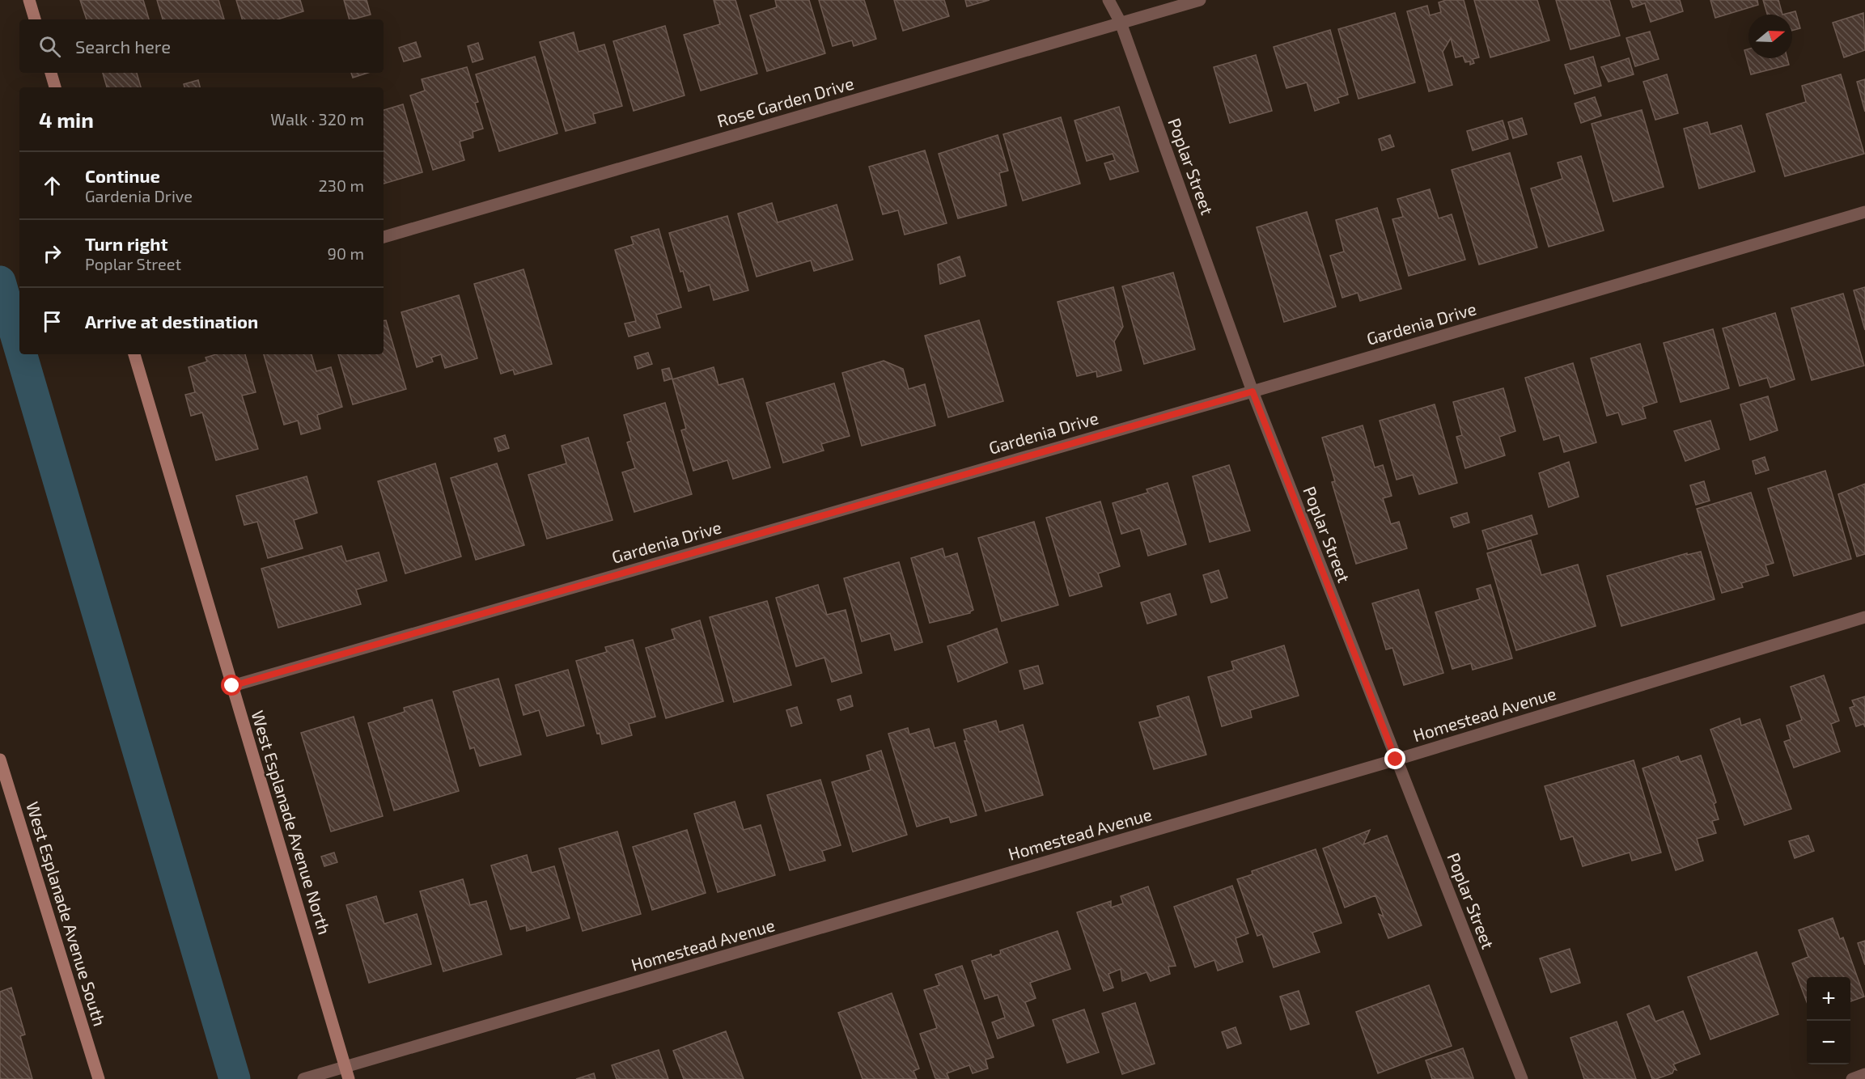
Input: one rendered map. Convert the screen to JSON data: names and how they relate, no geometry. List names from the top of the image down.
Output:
{
  "streets": {
    "main road": ["West Esplanade Avenue North", "West Esplanade Avenue South"],
    "street": [
      "Rose Garden Drive",
      "Poplar Street",
      "Gardenia Drive",
      "Homestead Avenue"
    ]
  },
  "crossings": [
    ["Rose Garden Drive", "Poplar Street"],
    ["Poplar Street", "Gardenia Drive"],
    ["Poplar Street", "Homestead Avenue"],
    ["Gardenia Drive", "West Esplanade Avenue North"],
    ["Homestead Avenue", "West Esplanade Avenue North"]
  ],
  "north": "right",
  "page": {
    "search": "Search here",
    "heading": ["4 min", "Walk · 320 m"],
    "list": [
      ["Continue", "Gardenia Drive", "230 m"],
      ["Turn right", "Poplar Street", "90 m"],
      "Arrive at destination"
    ],
    "map_buttons": ["+", "−"]
  }
}
